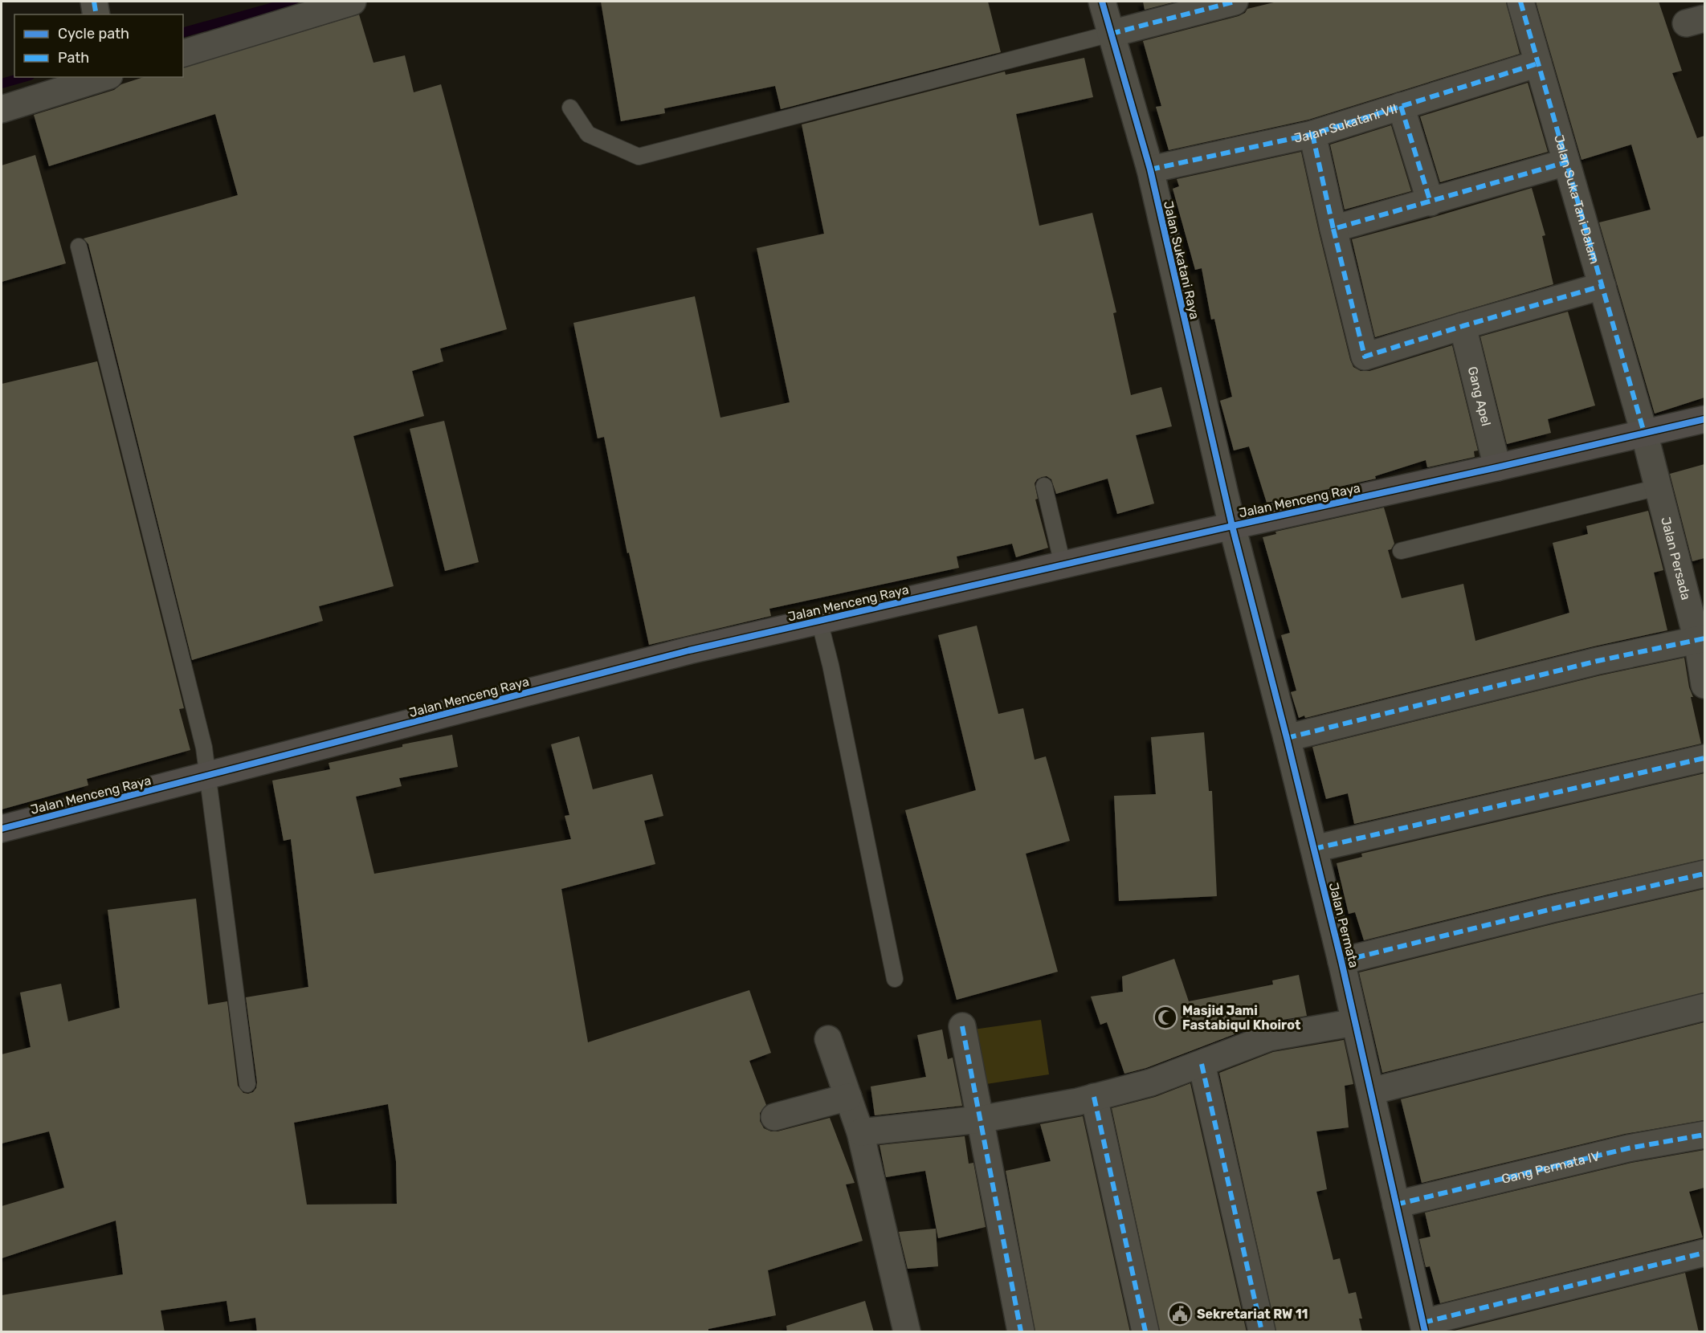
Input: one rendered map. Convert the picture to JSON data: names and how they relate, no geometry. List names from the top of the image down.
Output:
{
  "streets": {
    "street": [
      "Jalan Sukatani VII",
      "Jalan Suka Tani Dalam",
      "Jalan Sukatani Raya",
      "Gang Apel",
      "Jalan Menceng Raya",
      "Jalan Persada",
      "Jalan Permata",
      "Gang Permata IV"
    ]
  },
  "crossings": [
    ["Jalan Sukatani VII", "Jalan Suka Tani Dalam"],
    ["Jalan Sukatani VII", "Jalan Sukatani Raya"],
    ["Jalan Suka Tani Dalam", "Jalan Menceng Raya"],
    ["Jalan Suka Tani Dalam", "Jalan Persada"],
    ["Jalan Sukatani Raya", "Jalan Menceng Raya"],
    ["Jalan Sukatani Raya", "Jalan Permata"],
    ["Gang Apel", "Jalan Menceng Raya"],
    ["Jalan Menceng Raya", "Jalan Persada"],
    ["Jalan Menceng Raya", "Jalan Permata"],
    ["Jalan Permata", "Gang Permata IV"]
  ],
  "places": {
    "mosque": ["Masjid Jami Fastabiqul Khoirot"],
    "public building": ["Sekretariat RW 11"]
  },
  "legend": ["Cycle path", "Path"]
}
